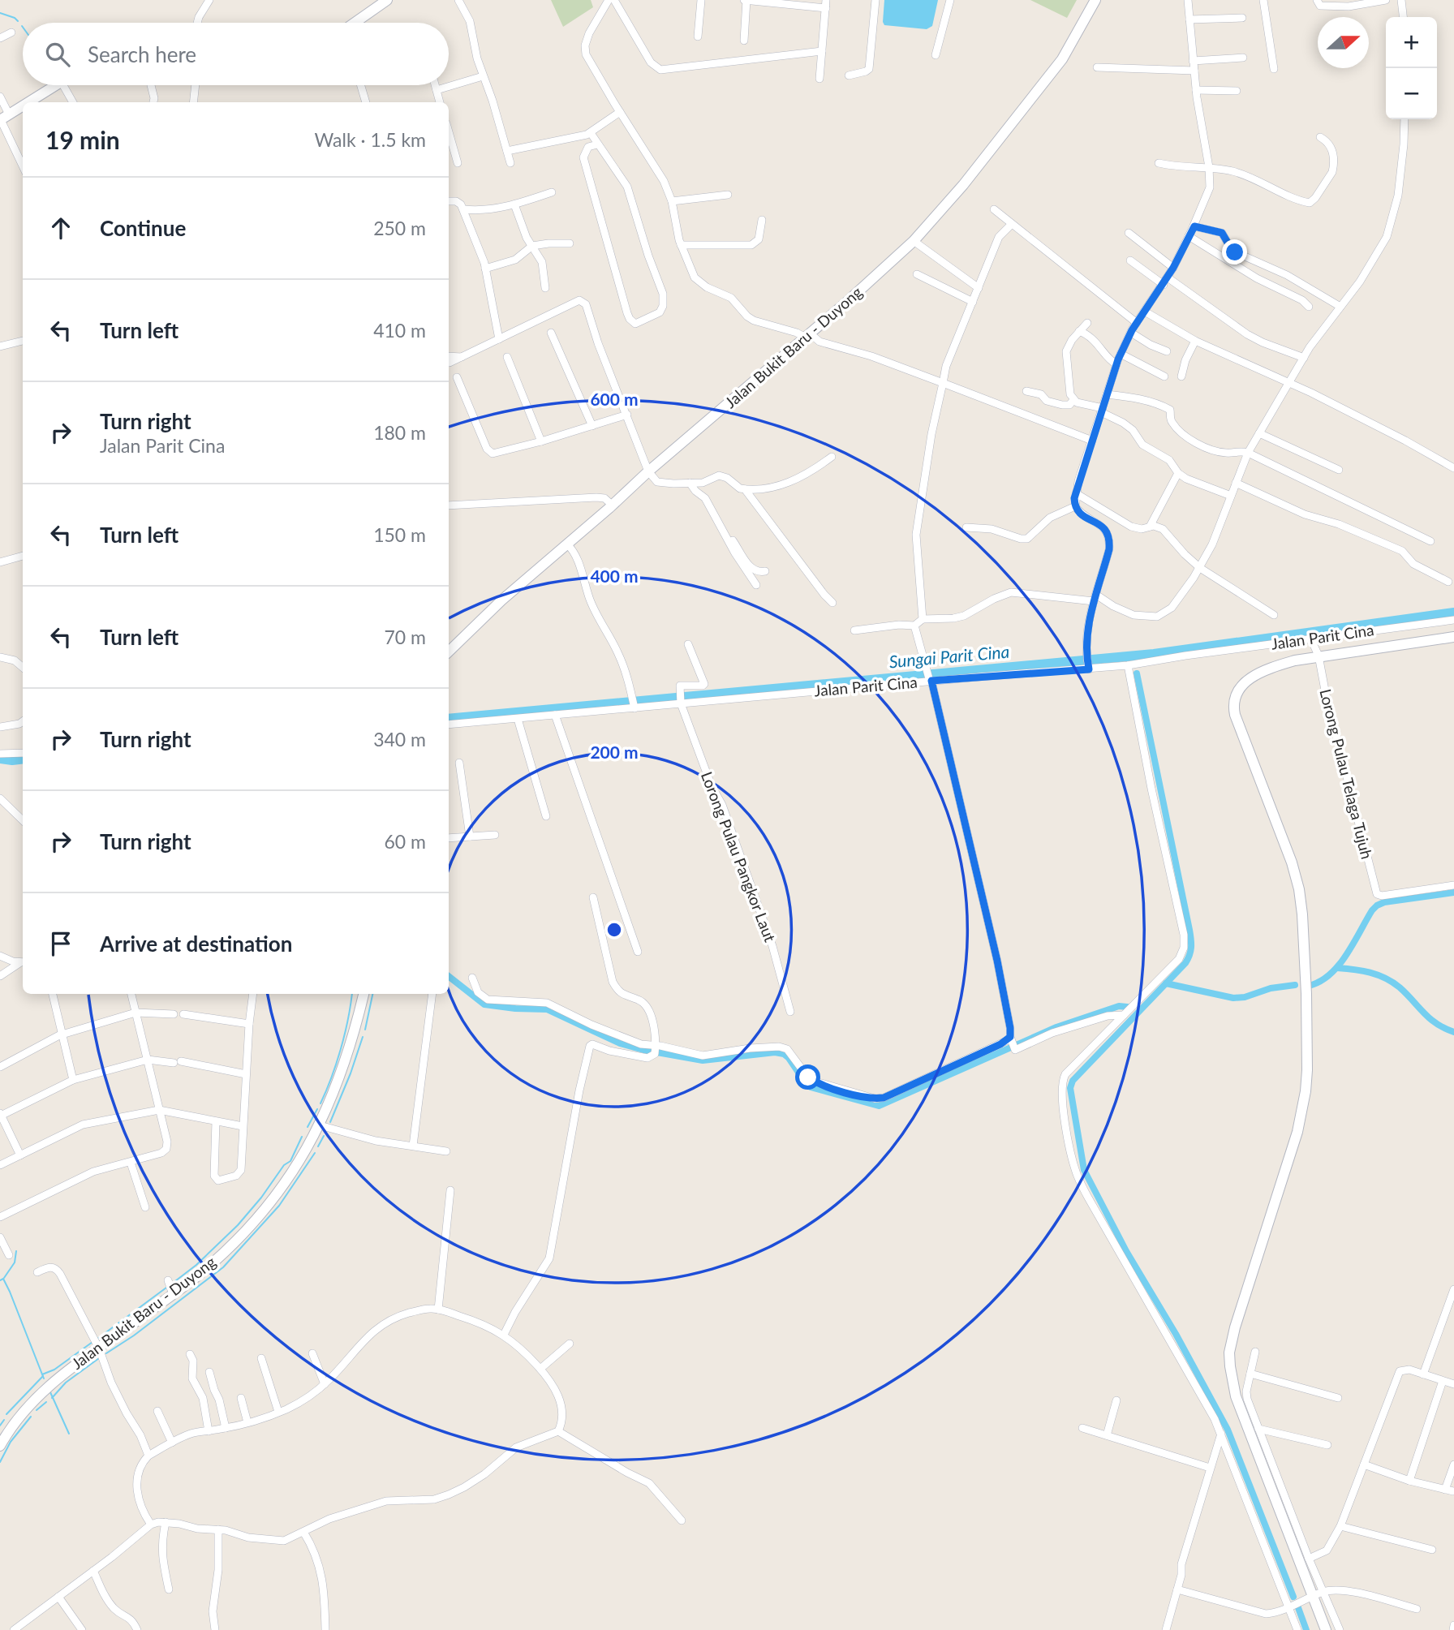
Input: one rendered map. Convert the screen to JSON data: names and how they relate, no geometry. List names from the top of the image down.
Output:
{
  "streets": {
    "main road": ["Jalan Bukit Baru - Duyong"],
    "street": ["Jalan Parit Cina", "Lorong Pulau Telaga Tujuh", "Lorong Pulau Pangkor Laut"]
  },
  "crossings": [
    ["Jalan Parit Cina", "Lorong Pulau Telaga Tujuh"],
    ["Jalan Parit Cina", "Lorong Pulau Pangkor Laut"]
  ],
  "water": ["Sungai Parit Cina"],
  "north": "right",
  "page": {
    "map_buttons": ["+", "−"],
    "search": "Search here",
    "heading": ["19 min", "Walk · 1.5 km"],
    "list": [
      ["Continue", "250 m"],
      ["Turn left", "410 m"],
      ["Turn right", "Jalan Parit Cina", "180 m"],
      ["Turn left", "150 m"],
      ["Turn left", "70 m"],
      ["Turn right", "340 m"],
      ["Turn right", "60 m"],
      "Arrive at destination"
    ]
  },
  "rings": ["600 m", "400 m", "200 m"]
}
